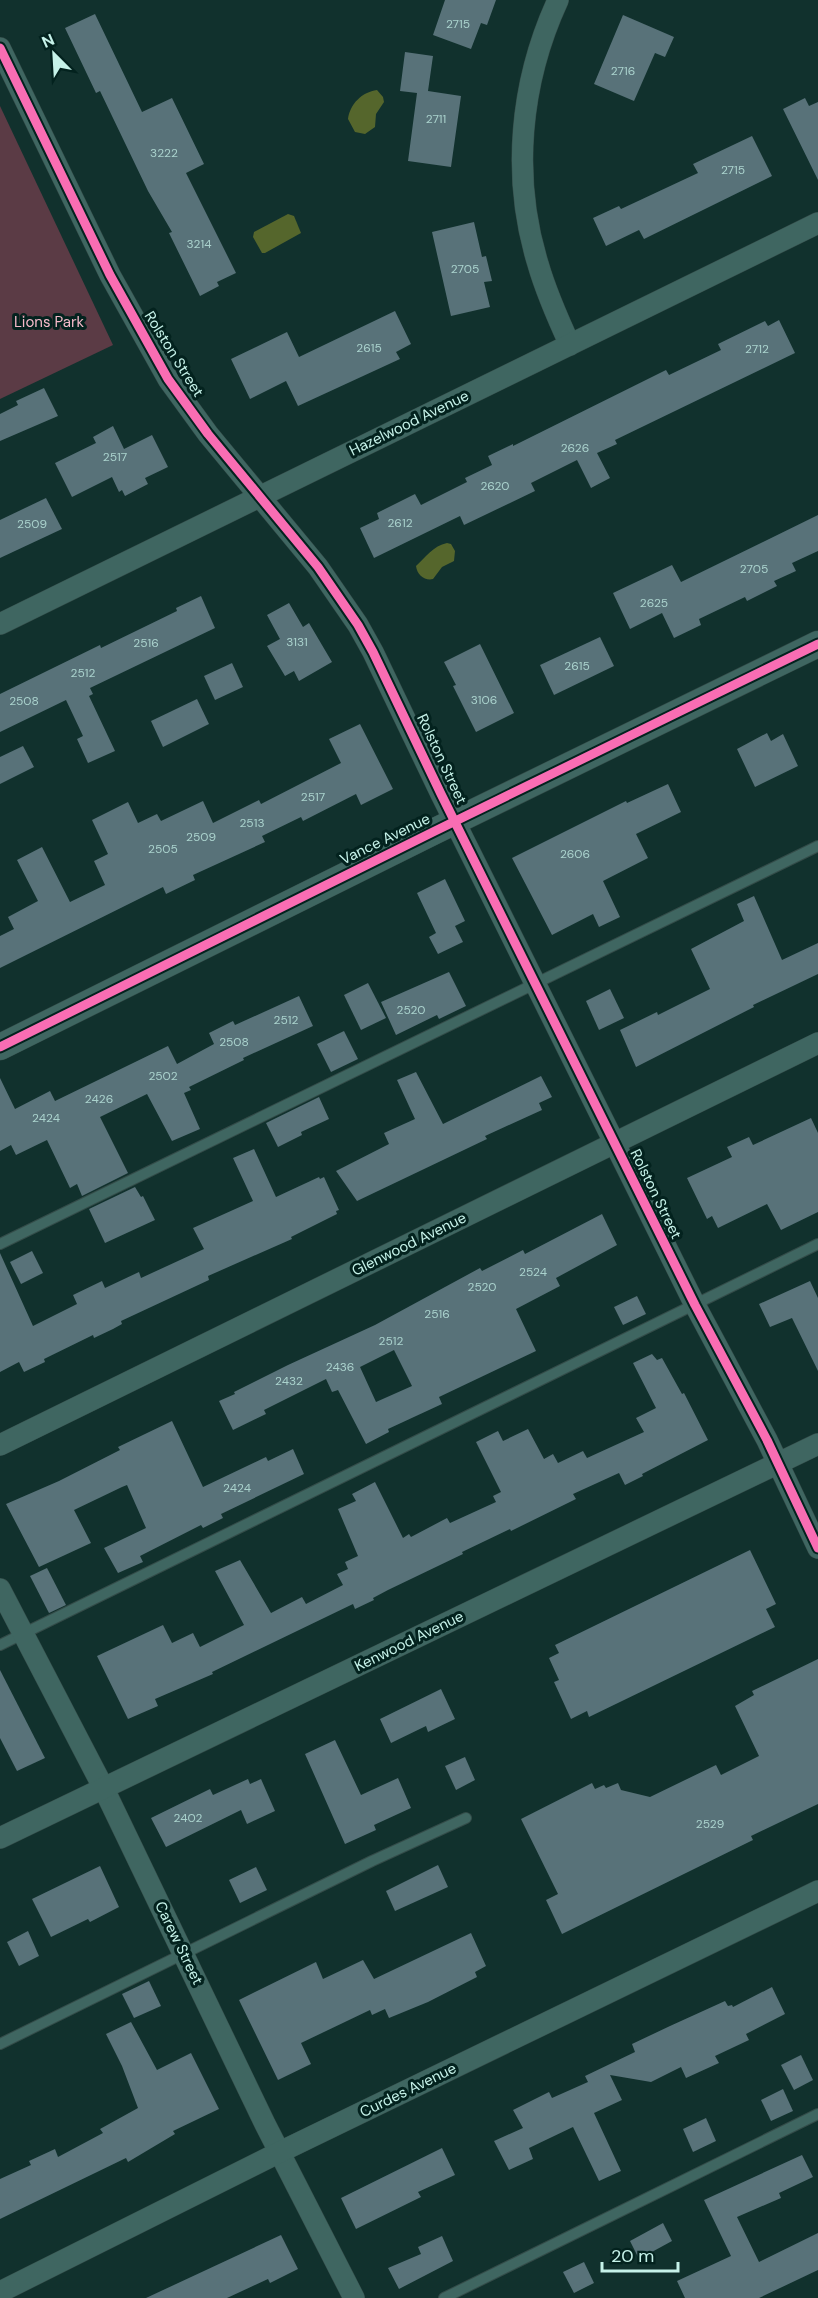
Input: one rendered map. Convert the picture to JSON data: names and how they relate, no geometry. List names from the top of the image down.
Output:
{
  "streets": {
    "street": [
      "Rolston Street",
      "Hazelwood Avenue",
      "Vance Avenue",
      "Glenwood Avenue",
      "Kenwood Avenue",
      "Carew Street",
      "Curdes Avenue"
    ]
  },
  "crossings": [
    ["Rolston Street", "Hazelwood Avenue"],
    ["Rolston Street", "Vance Avenue"],
    ["Rolston Street", "Glenwood Avenue"],
    ["Rolston Street", "Kenwood Avenue"],
    ["Kenwood Avenue", "Carew Street"],
    ["Carew Street", "Curdes Avenue"]
  ],
  "parks": ["Lions Park"],
  "house_numbers": [
    "2715",
    "2716",
    "2711",
    "3222",
    "2715",
    "3214",
    "2705",
    "2615",
    "2712",
    "2626",
    "2517",
    "2620",
    "2612",
    "2509",
    "2705",
    "2625",
    "3131",
    "2516",
    "2615",
    "2512",
    "3106",
    "2508",
    "2517",
    "2513",
    "2509",
    "2505",
    "2606",
    "2520",
    "2512",
    "2508",
    "2502",
    "2426",
    "2424",
    "2524",
    "2520",
    "2516",
    "2512",
    "2436",
    "2432",
    "2424",
    "2402",
    "2529"
  ],
  "scale_bar": "20 m",
  "north": "top left"
}
